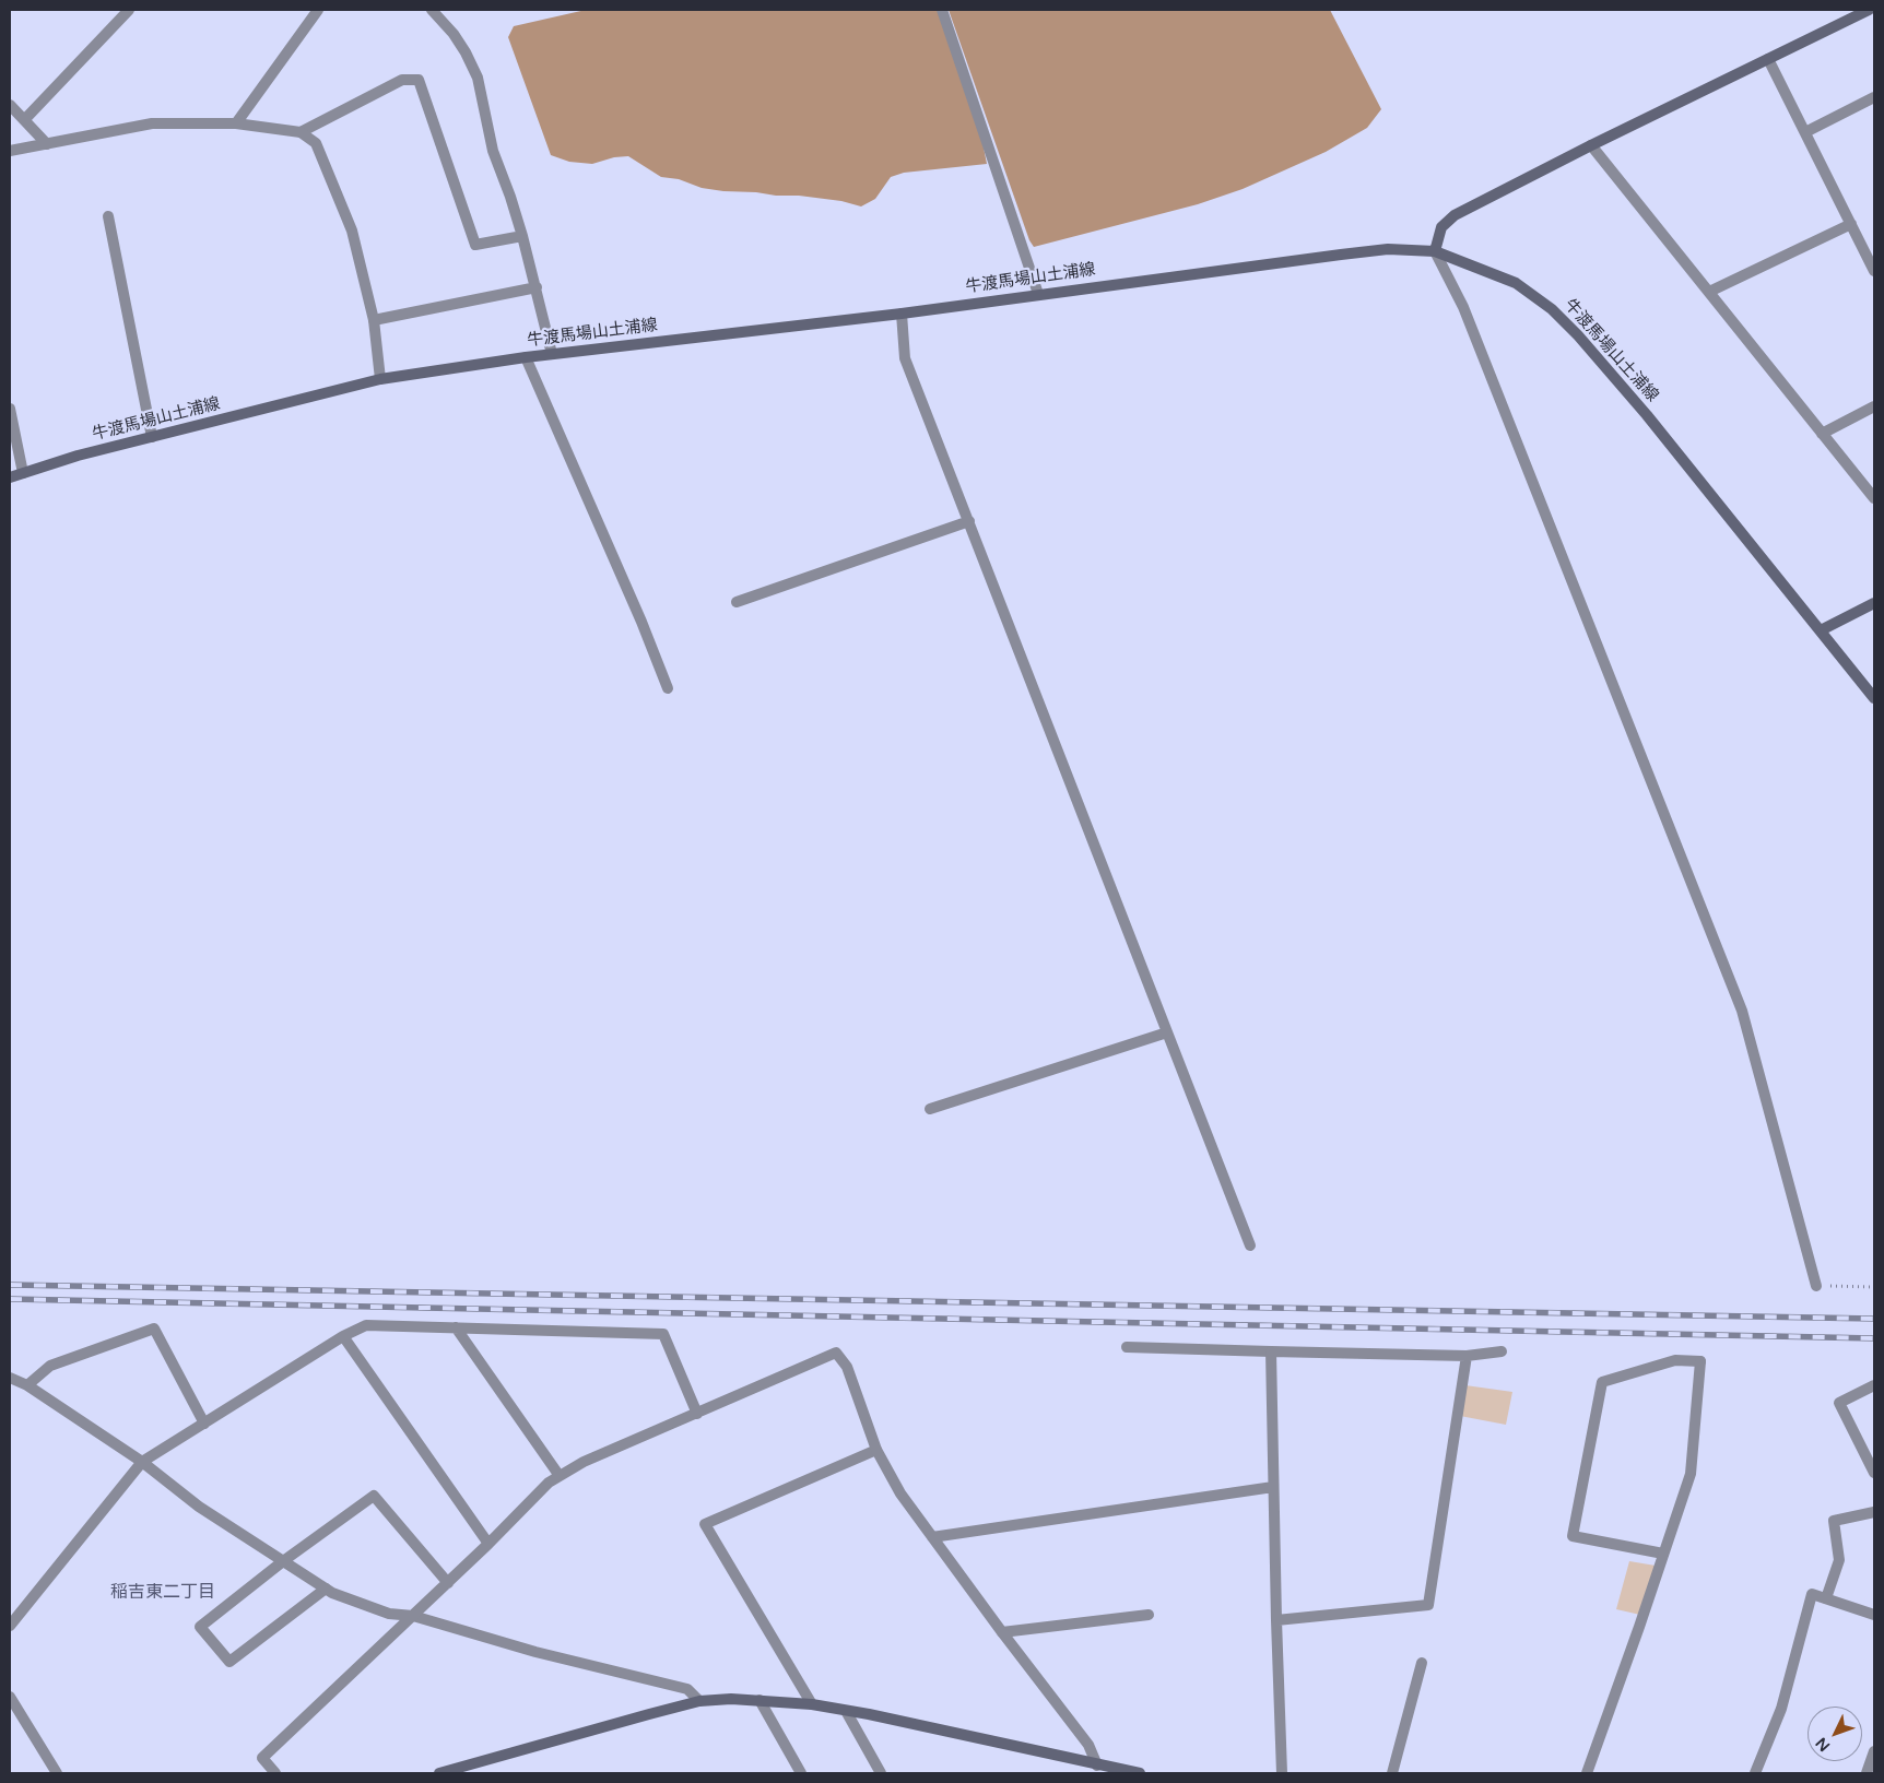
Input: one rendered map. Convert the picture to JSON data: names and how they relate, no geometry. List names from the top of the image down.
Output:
{
  "streets": {
    "main road": ["牛渡馬場山土浦線"]
  },
  "districts": ["稲吉東二丁目"],
  "north": "bottom left"
}
